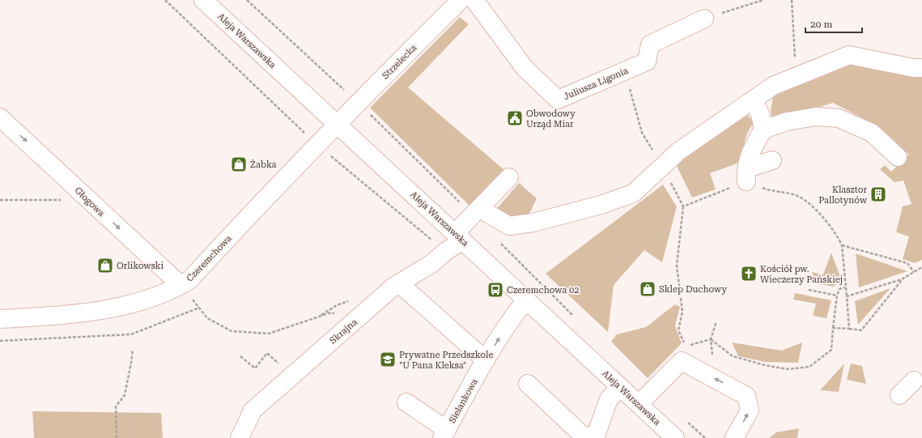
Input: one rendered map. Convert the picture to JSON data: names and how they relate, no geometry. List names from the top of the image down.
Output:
{
  "streets": {
    "street": [
      "Aleja Warszawska",
      "Strzelecka",
      "Juliusza Ligonia",
      "Głogowa",
      "Czeremchowa",
      "Skrajna",
      "Sielankowa"
    ]
  },
  "crossings": [
    ["Aleja Warszawska", "Strzelecka"],
    ["Aleja Warszawska", "Czeremchowa"],
    ["Aleja Warszawska", "Skrajna"],
    ["Aleja Warszawska", "Sielankowa"],
    ["Strzelecka", "Czeremchowa"],
    ["Głogowa", "Czeremchowa"]
  ],
  "one_way": ["Głogowa"],
  "places": {
    "public building": ["Obwodowy Urząd Miar"],
    "shop": ["Żabka", "Orlikowski", "Sklep Duchowy"],
    "building": ["Klasztor Pallotynów"],
    "church": ["Kościół pw. Wieczerzy Pańskiej"],
    "bus stop": ["Czeremchowa 02"],
    "school or university": ["Prywatne Przedszkole \"U Pana Kleksa\""]
  },
  "scale_bar": "20 m"
}
